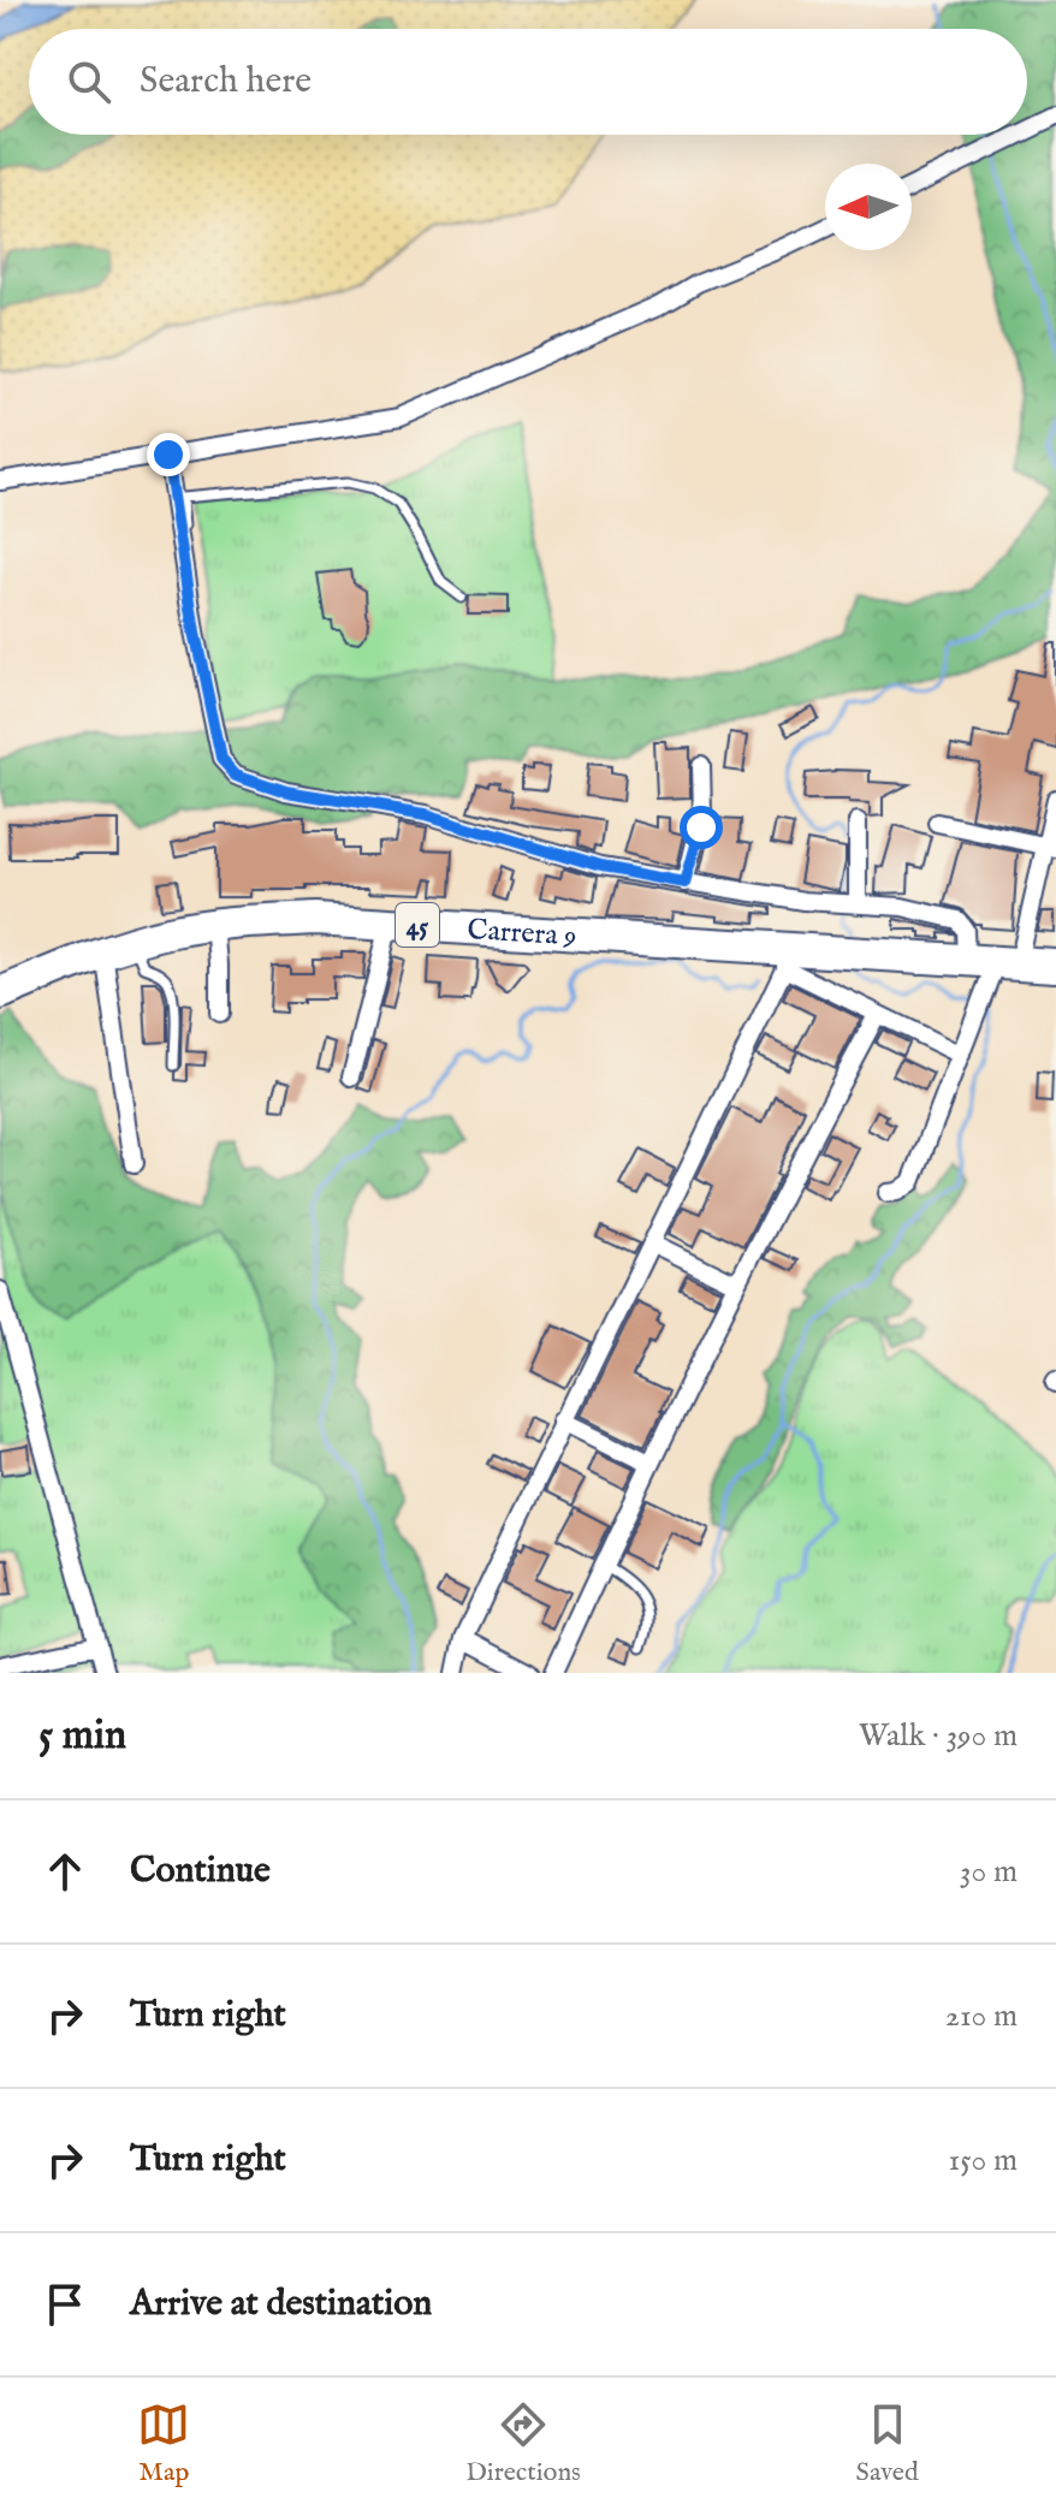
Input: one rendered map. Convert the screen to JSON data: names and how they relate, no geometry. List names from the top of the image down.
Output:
{
  "streets": {
    "highway": ["45", "Carrera 9"]
  },
  "north": "left",
  "page": {
    "search": "Search here",
    "heading": ["5 min", "Walk · 390 m"],
    "list": [
      ["Continue", "30 m"],
      ["Turn right", "210 m"],
      ["Turn right", "150 m"],
      "Arrive at destination"
    ],
    "nav": ["Map", "Directions", "Saved"]
  }
}
